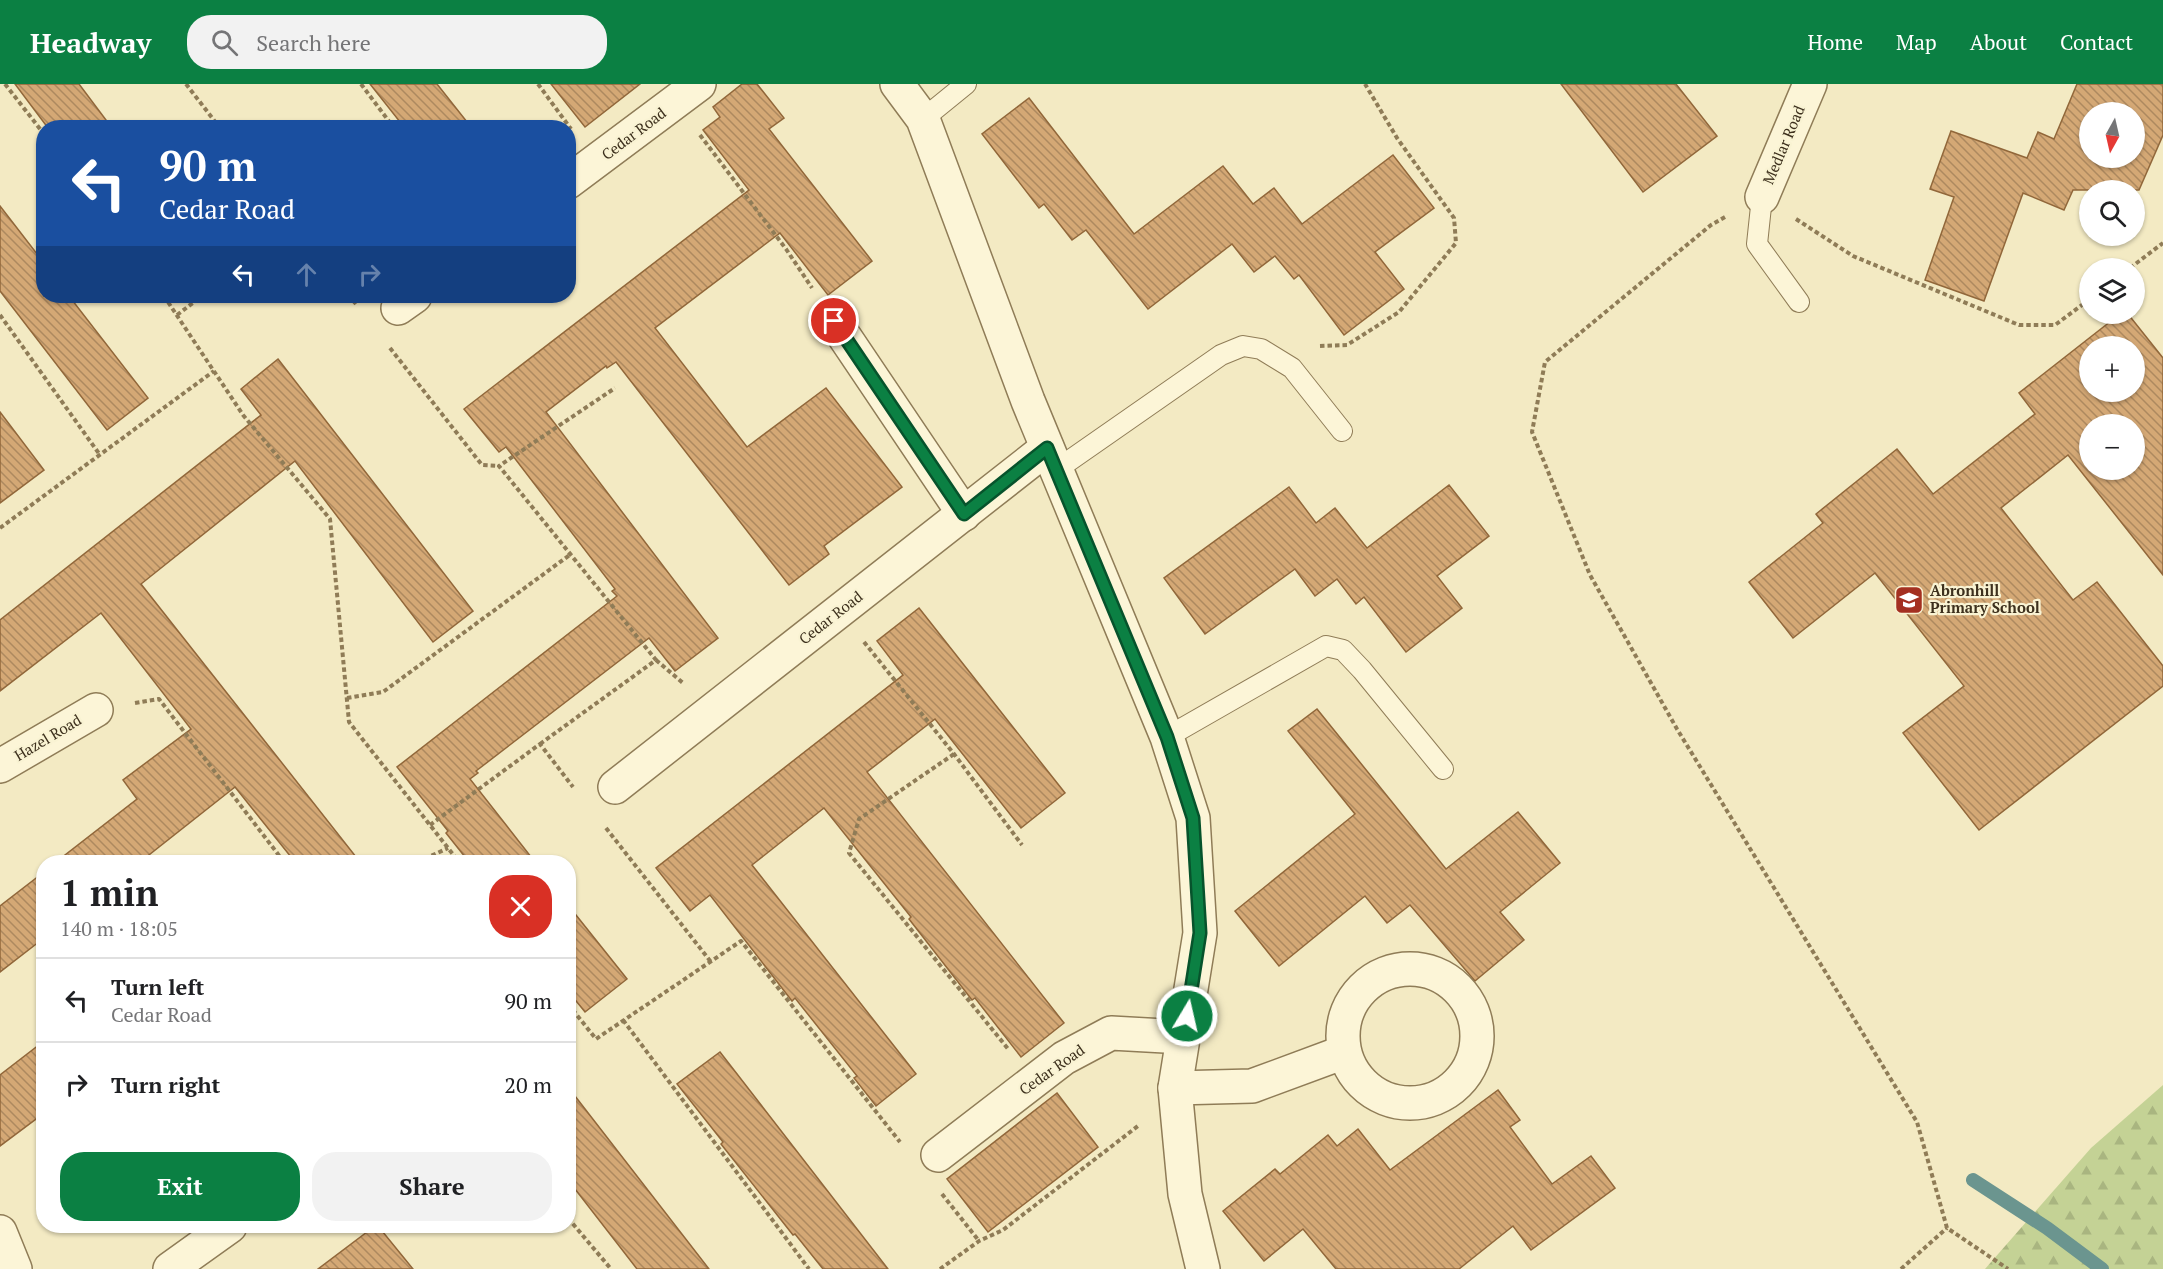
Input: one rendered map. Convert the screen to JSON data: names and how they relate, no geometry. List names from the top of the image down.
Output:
{
  "streets": {
    "street": ["Cedar Road", "Medlar Road", "Hazel Road"]
  },
  "places": {
    "school or university": ["Abronhill Primary School"]
  },
  "north": "bottom",
  "page": {
    "header": "Headway",
    "search": "Search here",
    "nav": [
      "Home",
      "Map",
      "About",
      "Contact"
    ],
    "map_buttons": ["+", "−"],
    "turn": ["90 m", "Cedar Road"],
    "heading": ["1 min", "140 m · 18:05"],
    "list": [
      {
        "name": "Turn left",
        "note": "Cedar Road",
        "value": "90 m"
      },
      {
        "name": "Turn right",
        "value": "20 m"
      }
    ],
    "buttons": ["Exit", "Share"]
  }
}
